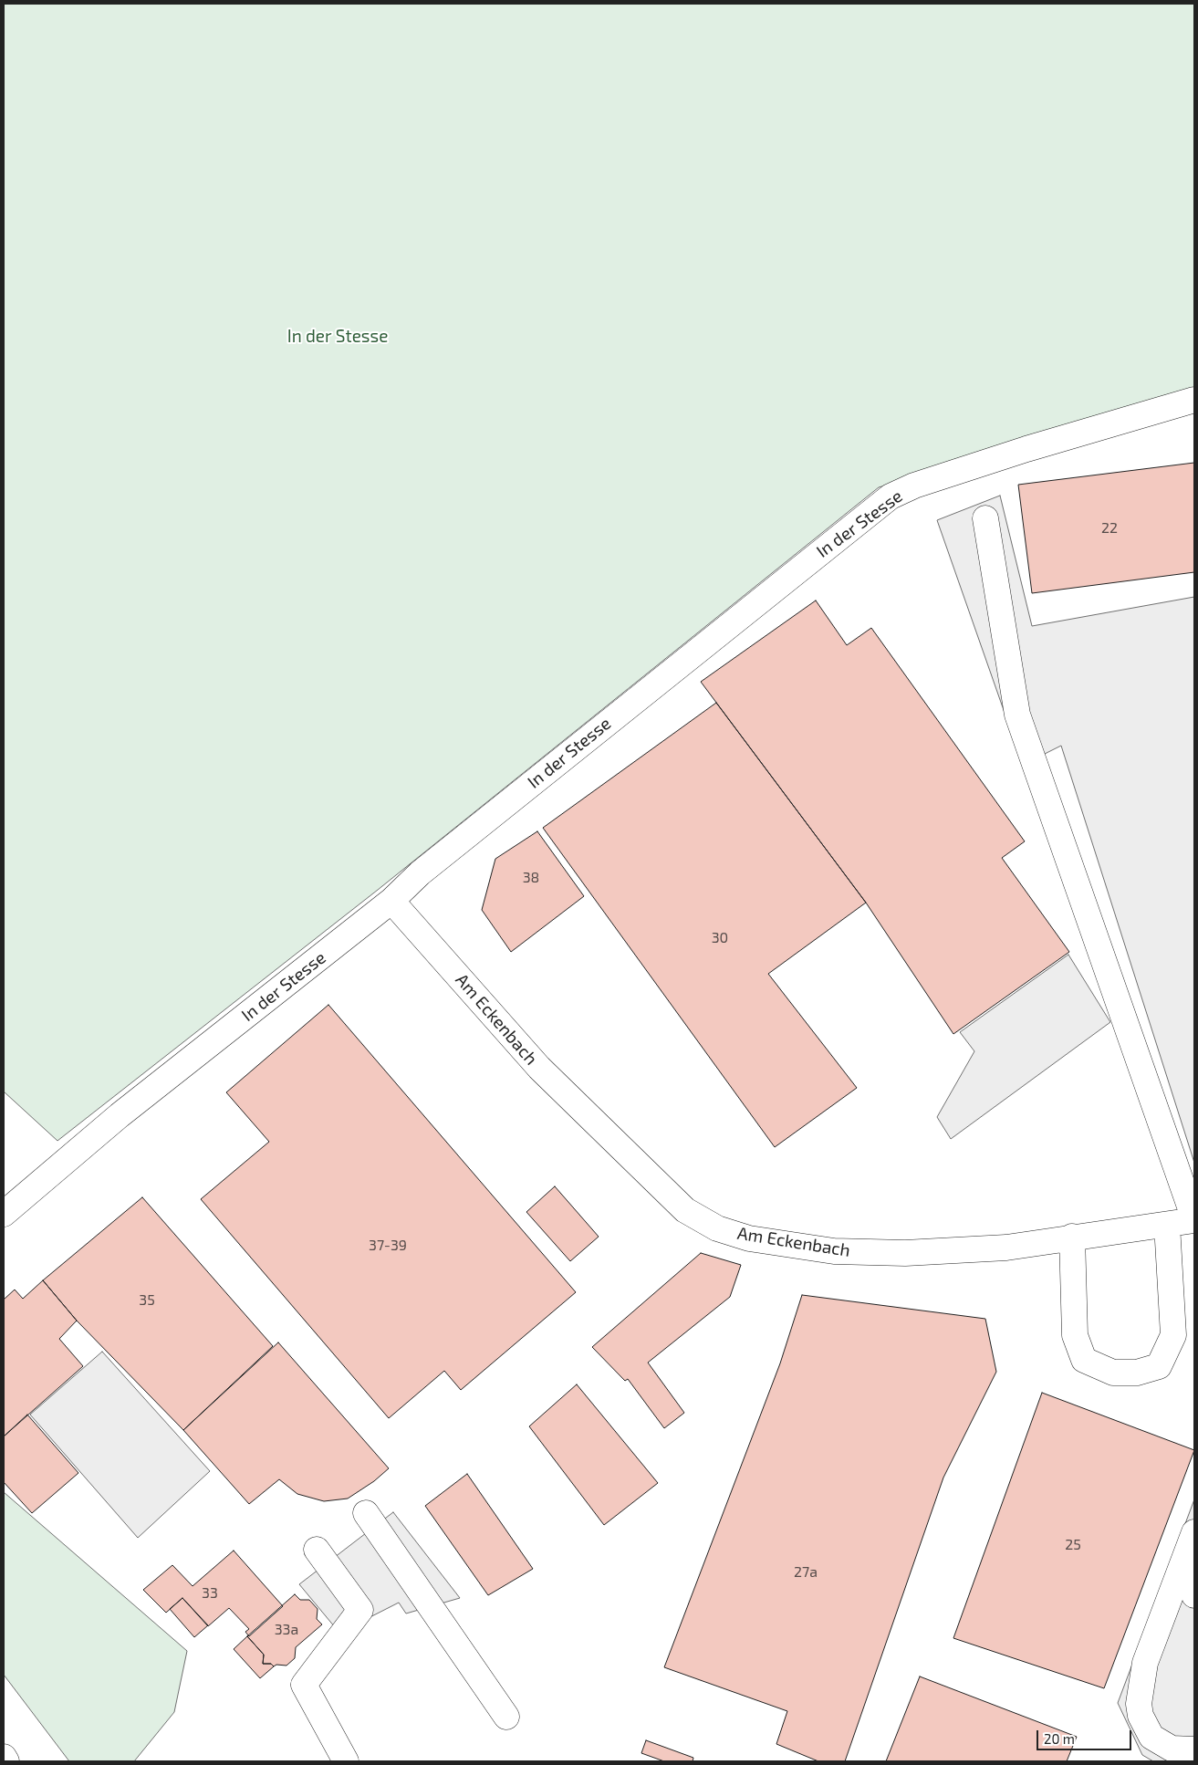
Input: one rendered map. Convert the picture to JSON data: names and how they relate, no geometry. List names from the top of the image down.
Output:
{
  "streets": {
    "street": ["In der Stesse", "Am Eckenbach"]
  },
  "crossings": [
    ["In der Stesse", "Am Eckenbach"]
  ],
  "parks": ["In der Stesse"],
  "house_numbers": [
    "22",
    "38",
    "30",
    "37-39",
    "35",
    "25",
    "27a",
    "33",
    "33a"
  ],
  "scale_bar": "20 m"
}
